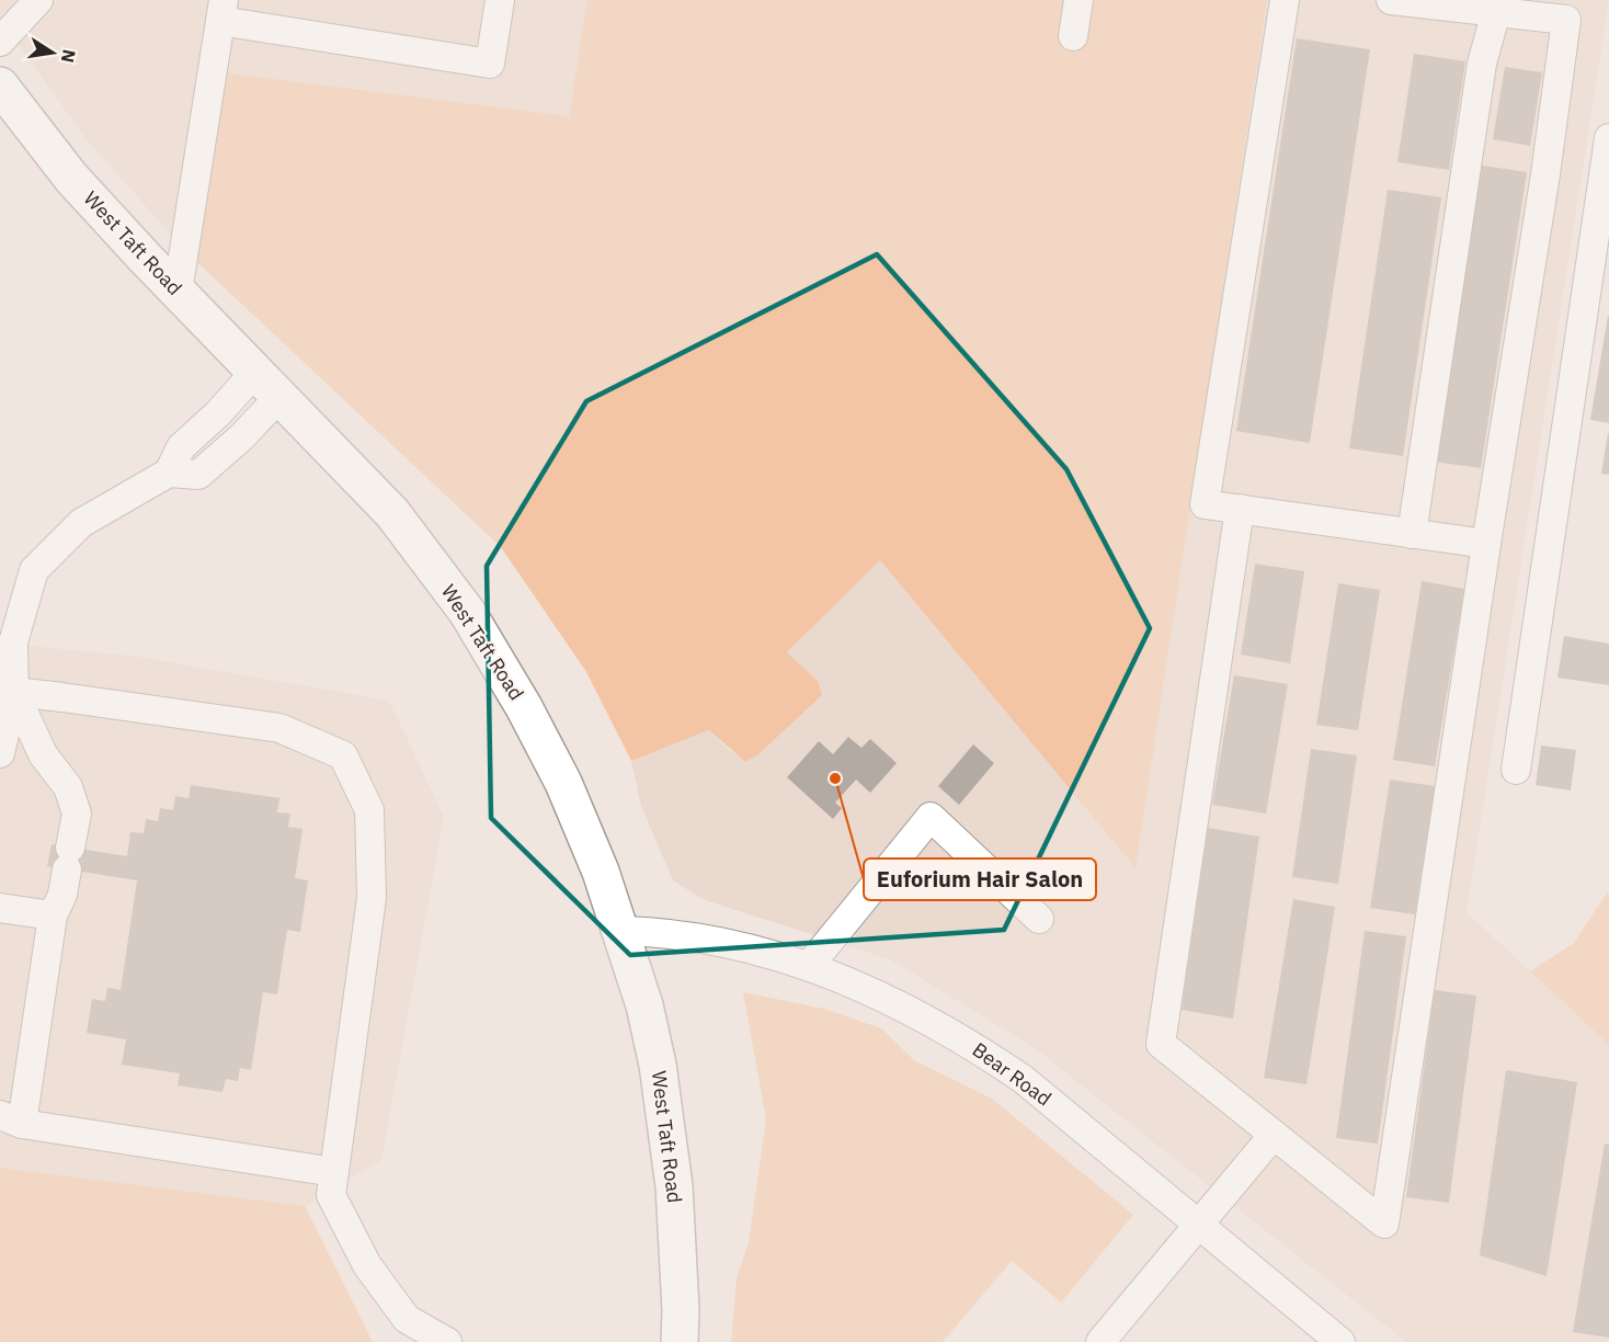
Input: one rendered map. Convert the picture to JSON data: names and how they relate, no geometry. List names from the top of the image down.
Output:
{
  "streets": {
    "main road": ["West Taft Road"],
    "street": ["Bear Road"]
  },
  "crossings": [
    ["West Taft Road", "Bear Road"]
  ],
  "places": ["Euforium Hair Salon"],
  "north": "right"
}
